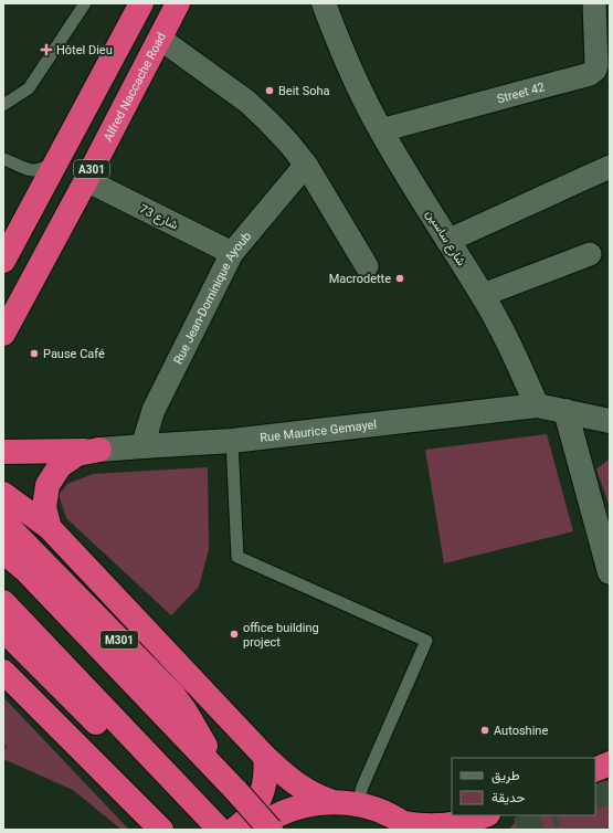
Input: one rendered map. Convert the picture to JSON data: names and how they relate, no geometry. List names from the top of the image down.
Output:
{
  "streets": {
    "highway": ["Alfred Naccache Road", "A301", "M301"],
    "street": [
      "Street 42",
      "شارع 73",
      "شارع ساسين",
      "Rue Jean-Dominique Ayoub",
      "Rue Maurice Gemayel"
    ]
  },
  "crossings": [
    ["Alfred Naccache Road", "شارع 73"],
    ["Street 42", "شارع ساسين"],
    ["شارع 73", "Rue Jean-Dominique Ayoub"],
    ["شارع ساسين", "Rue Maurice Gemayel"],
    ["Rue Jean-Dominique Ayoub", "Rue Maurice Gemayel"]
  ],
  "places": {
    "health": ["Hôtel Dieu"],
    "other": [
      "Beit Soha",
      "Macrodette",
      "Pause Café",
      "office building project",
      "Autoshine"
    ]
  },
  "legend": ["طريق", "حديقة"]
}
